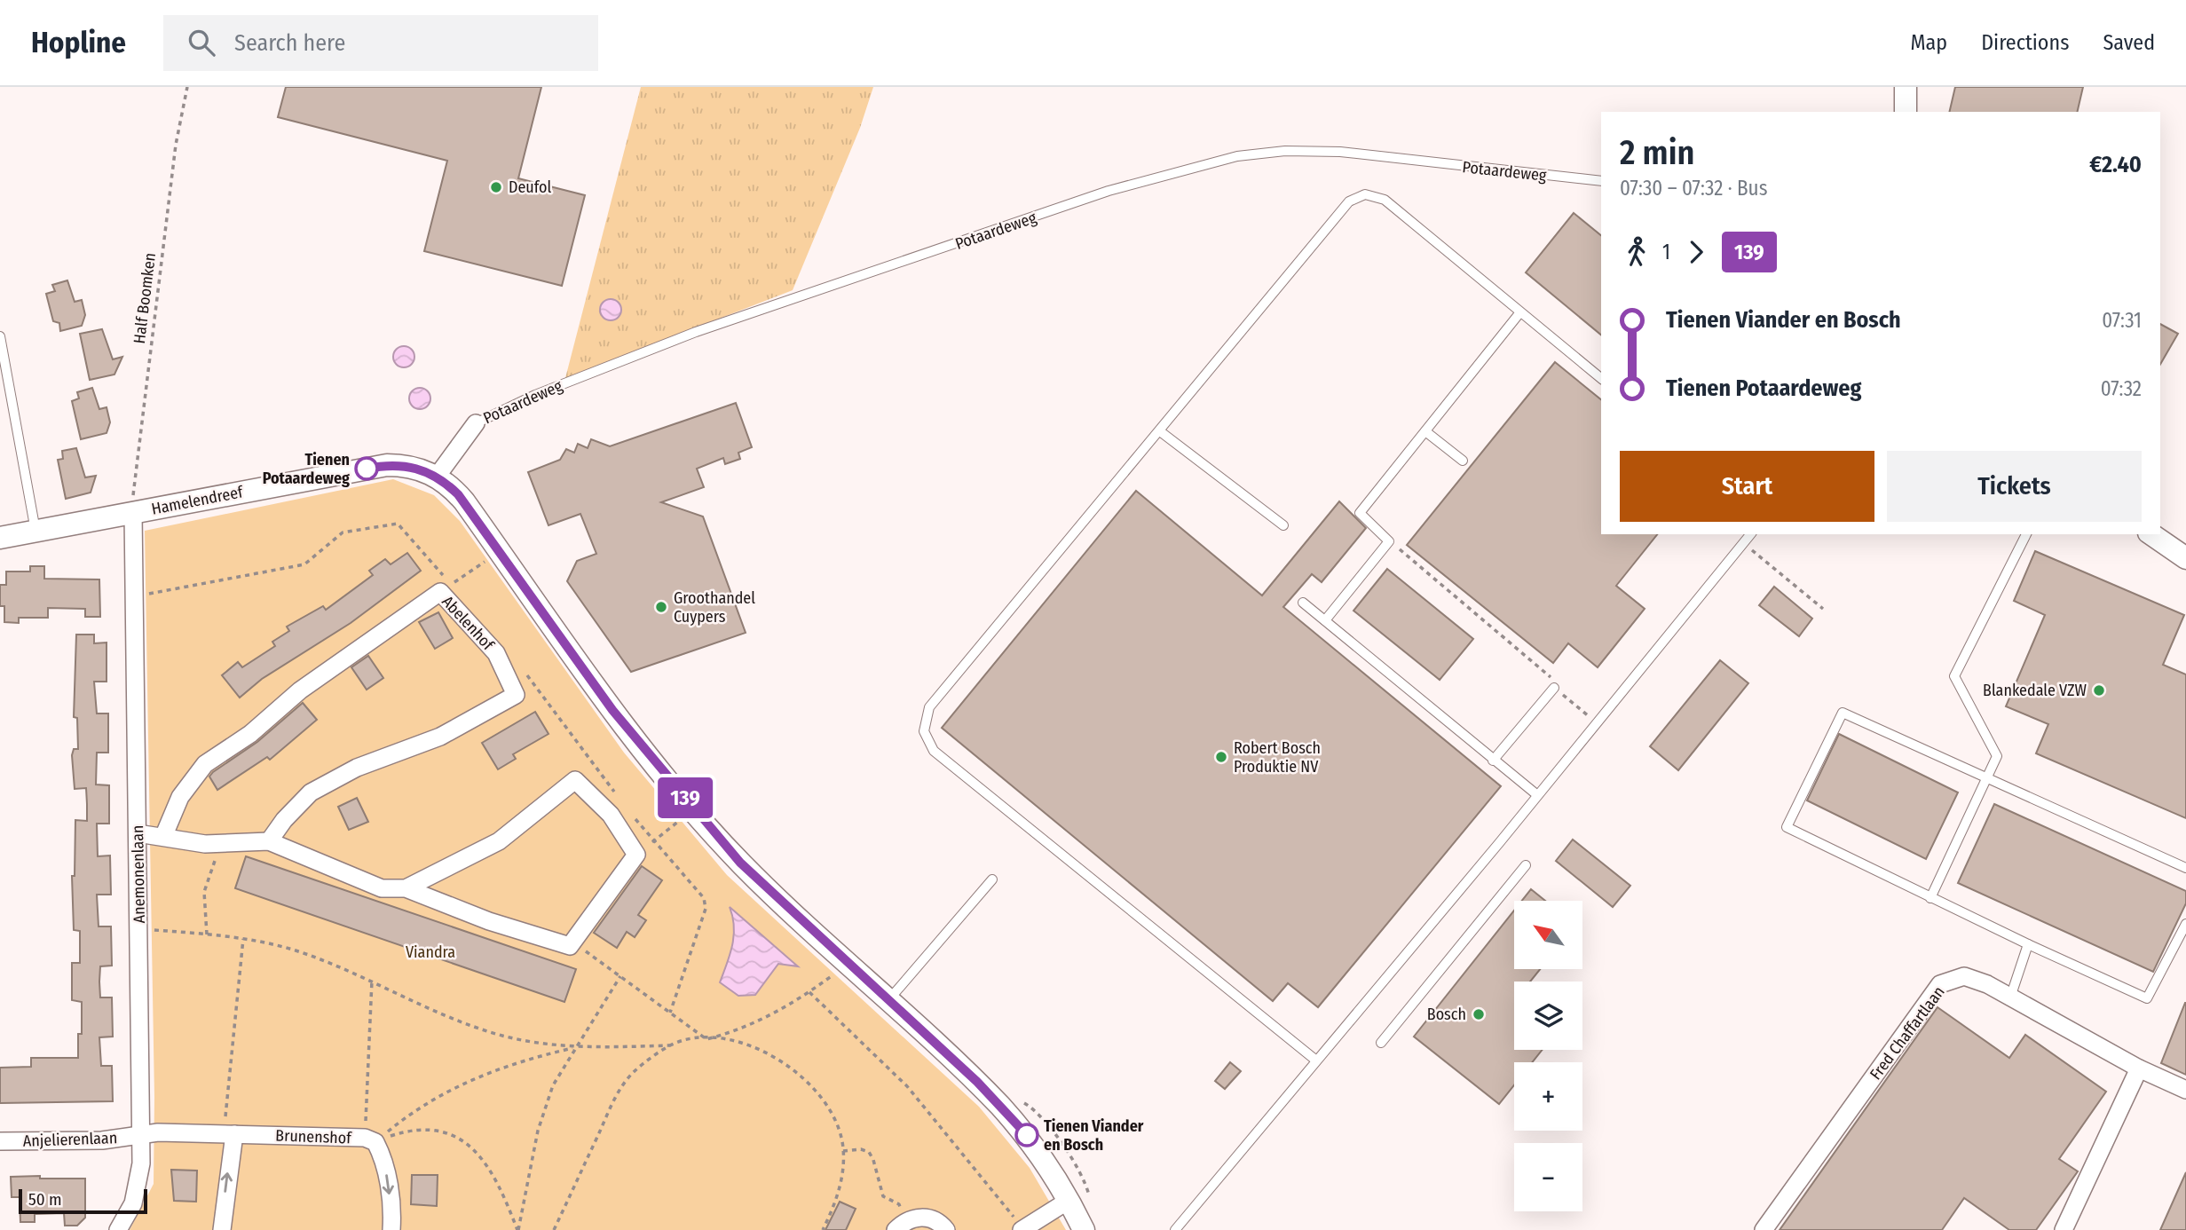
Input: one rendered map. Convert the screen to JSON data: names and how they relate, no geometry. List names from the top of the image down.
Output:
{
  "streets": {
    "street": [
      "Potaardeweg",
      "Hamelendreef",
      "Abelenhof",
      "Anemonenlaan",
      "Fred Chaffartlaan",
      "Brunenshof",
      "Anjelierenlaan"
    ],
    "path": ["Half Boomken"]
  },
  "crossings": [
    ["Potaardeweg", "Hamelendreef"],
    ["Half Boomken", "Hamelendreef"],
    ["Half Boomken", "Anemonenlaan"],
    ["Hamelendreef", "Anemonenlaan"],
    ["Anemonenlaan", "Brunenshof"],
    ["Anemonenlaan", "Anjelierenlaan"],
    ["Brunenshof", "Anjelierenlaan"]
  ],
  "parks": ["Viandra"],
  "places": [
    "Deufol",
    "Tienen Potaardeweg",
    "Groothandel Cuypers",
    "Blankedale VZW",
    "Robert Bosch Produktie NV",
    "Bosch",
    "Tienen Viander en Bosch"
  ],
  "lines": ["bus line 139"],
  "scale_bar": "50 m",
  "north": "top left",
  "page": {
    "header": "Hopline",
    "search": "Search here",
    "nav": ["Map", "Directions", "Saved"],
    "on_map": "139",
    "heading": ["2 min", "07:30 – 07:32 · Bus", "€2.40"],
    "legs": ["1", "139"],
    "list": [
      {
        "name": "Tienen Viander en Bosch",
        "value": "07:31"
      },
      {
        "name": "Tienen Potaardeweg",
        "value": "07:32"
      }
    ],
    "buttons": ["Start", "Tickets"],
    "map_buttons": ["+", "−"],
    "scale": "50 m"
  }
}
